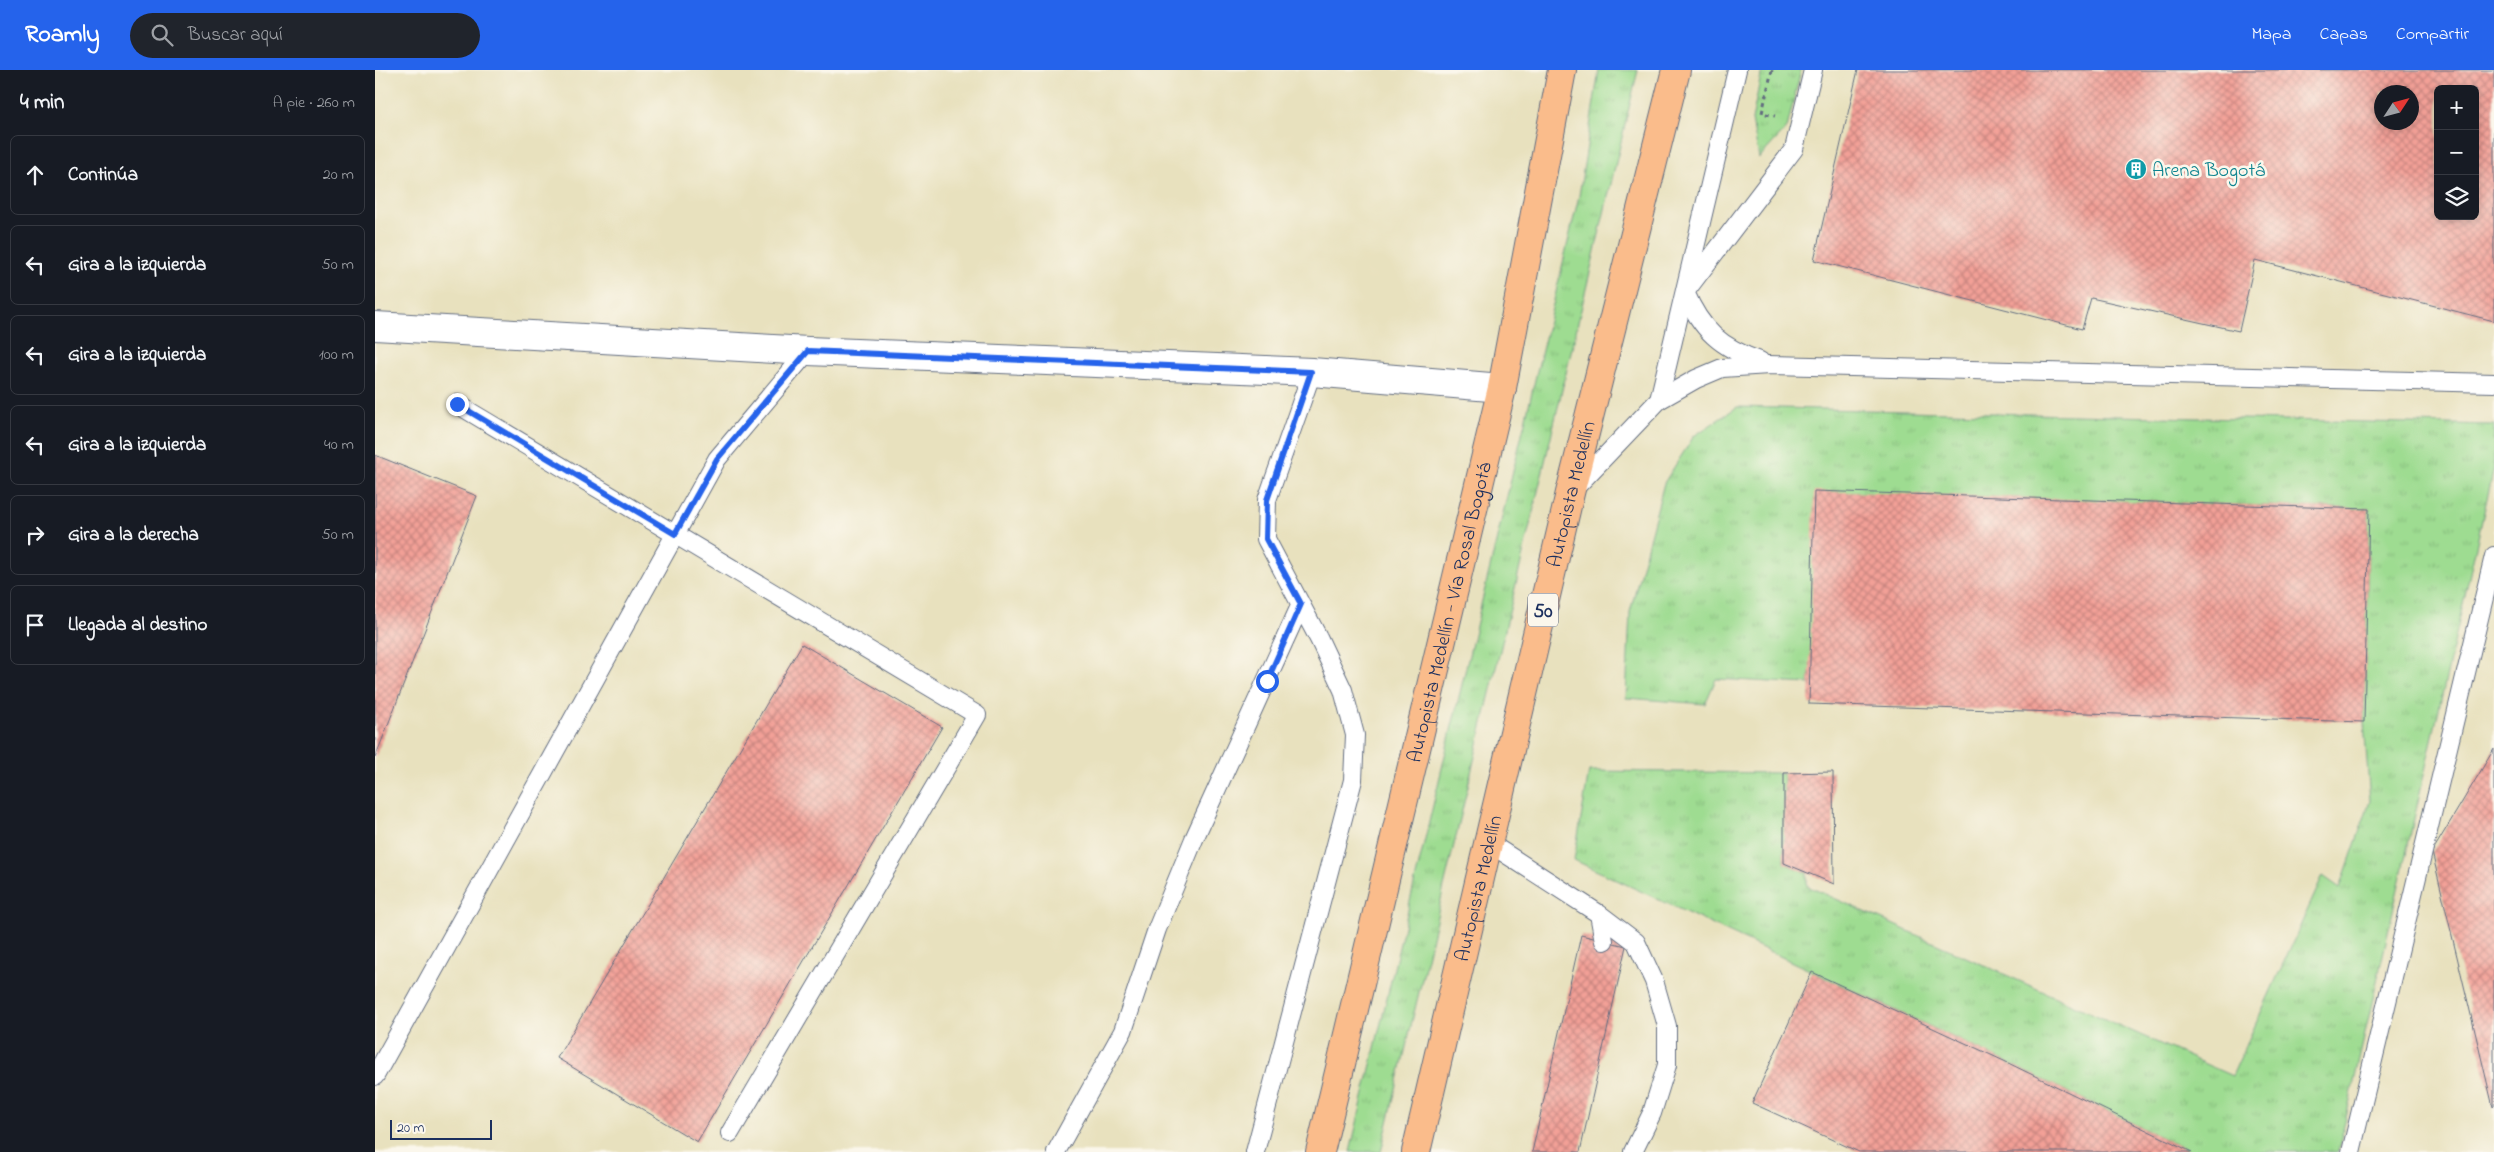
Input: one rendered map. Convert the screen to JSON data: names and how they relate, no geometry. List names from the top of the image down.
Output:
{
  "streets": {
    "highway": ["Autopista Medellín", "50", "Autopista Medellín - Vía Rosal Bogotá"]
  },
  "places": {
    "building": ["Arena Bogotá"]
  },
  "scale_bar": "20 m",
  "north": "top right",
  "page": {
    "header": "Roamly",
    "search": "Buscar aquí",
    "nav": ["Mapa", "Capas", "Compartir"],
    "heading": ["4 min", "A pie · 260 m"],
    "map_buttons": ["+", "−"],
    "list": [
      ["Continúa", "20 m"],
      ["Gira a la izquierda", "50 m"],
      ["Gira a la izquierda", "100 m"],
      ["Gira a la izquierda", "40 m"],
      ["Gira a la derecha", "50 m"],
      "Llegada al destino"
    ],
    "scale": "20 m"
  }
}
